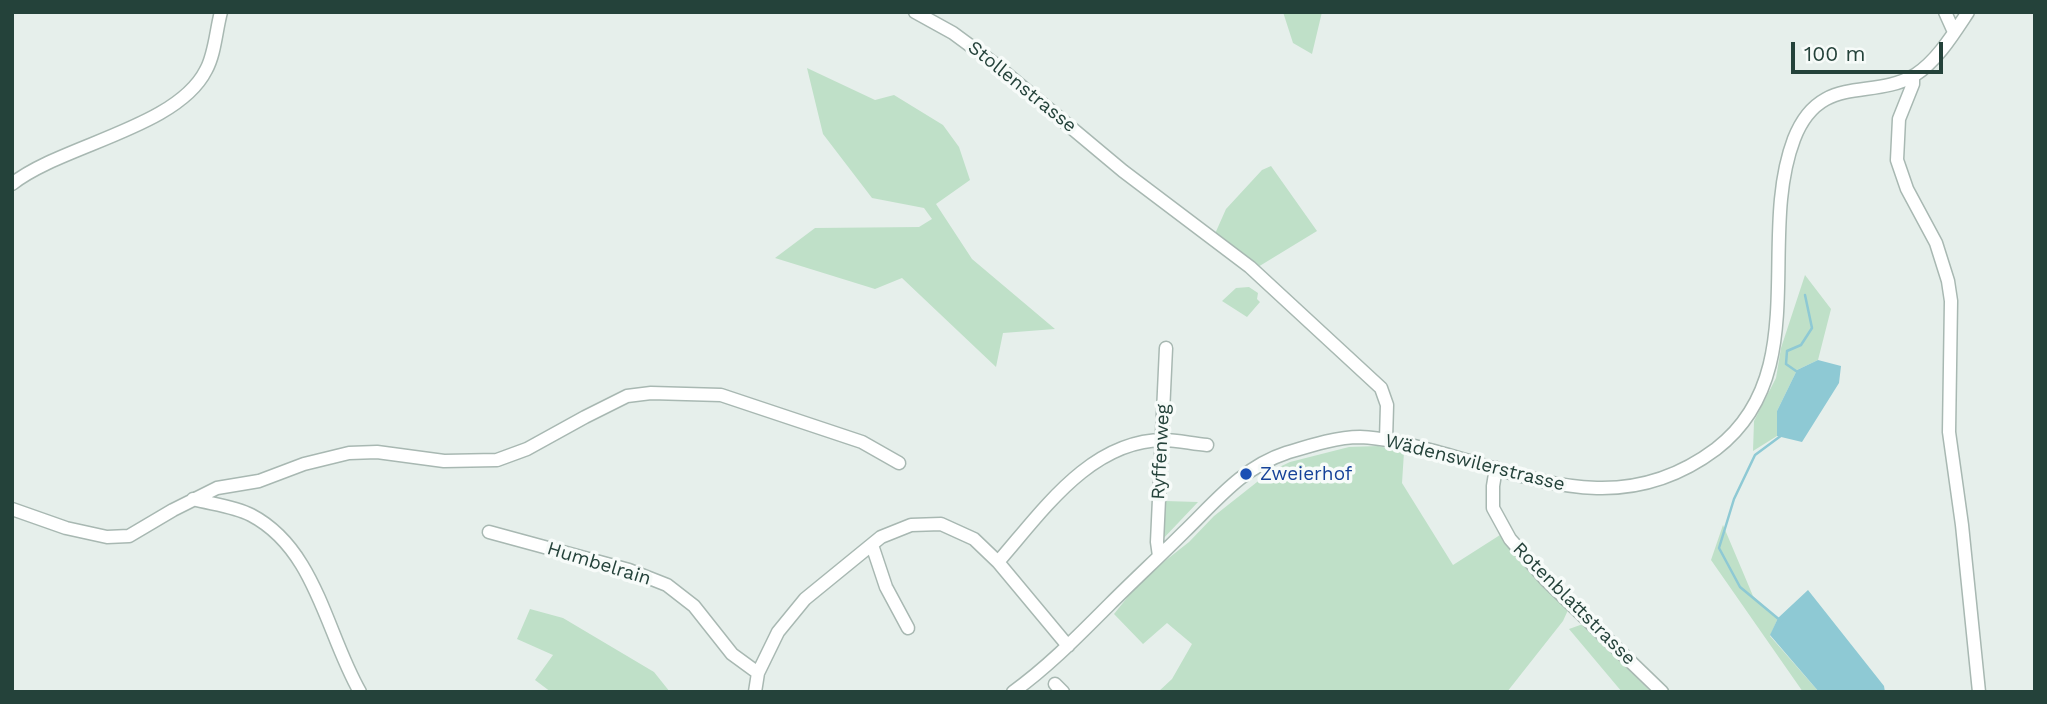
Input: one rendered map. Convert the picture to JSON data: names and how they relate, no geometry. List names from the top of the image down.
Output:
{
  "streets": {
    "street": [
      "Stollenstrasse",
      "Ryffenweg",
      "Wädenswilerstrasse",
      "Humbelrain",
      "Rotenblattstrasse"
    ]
  },
  "crossings": [
    ["Stollenstrasse", "Wädenswilerstrasse"],
    ["Ryffenweg", "Wädenswilerstrasse"],
    ["Wädenswilerstrasse", "Rotenblattstrasse"]
  ],
  "places": ["Zweierhof"],
  "scale_bar": "100 m"
}
